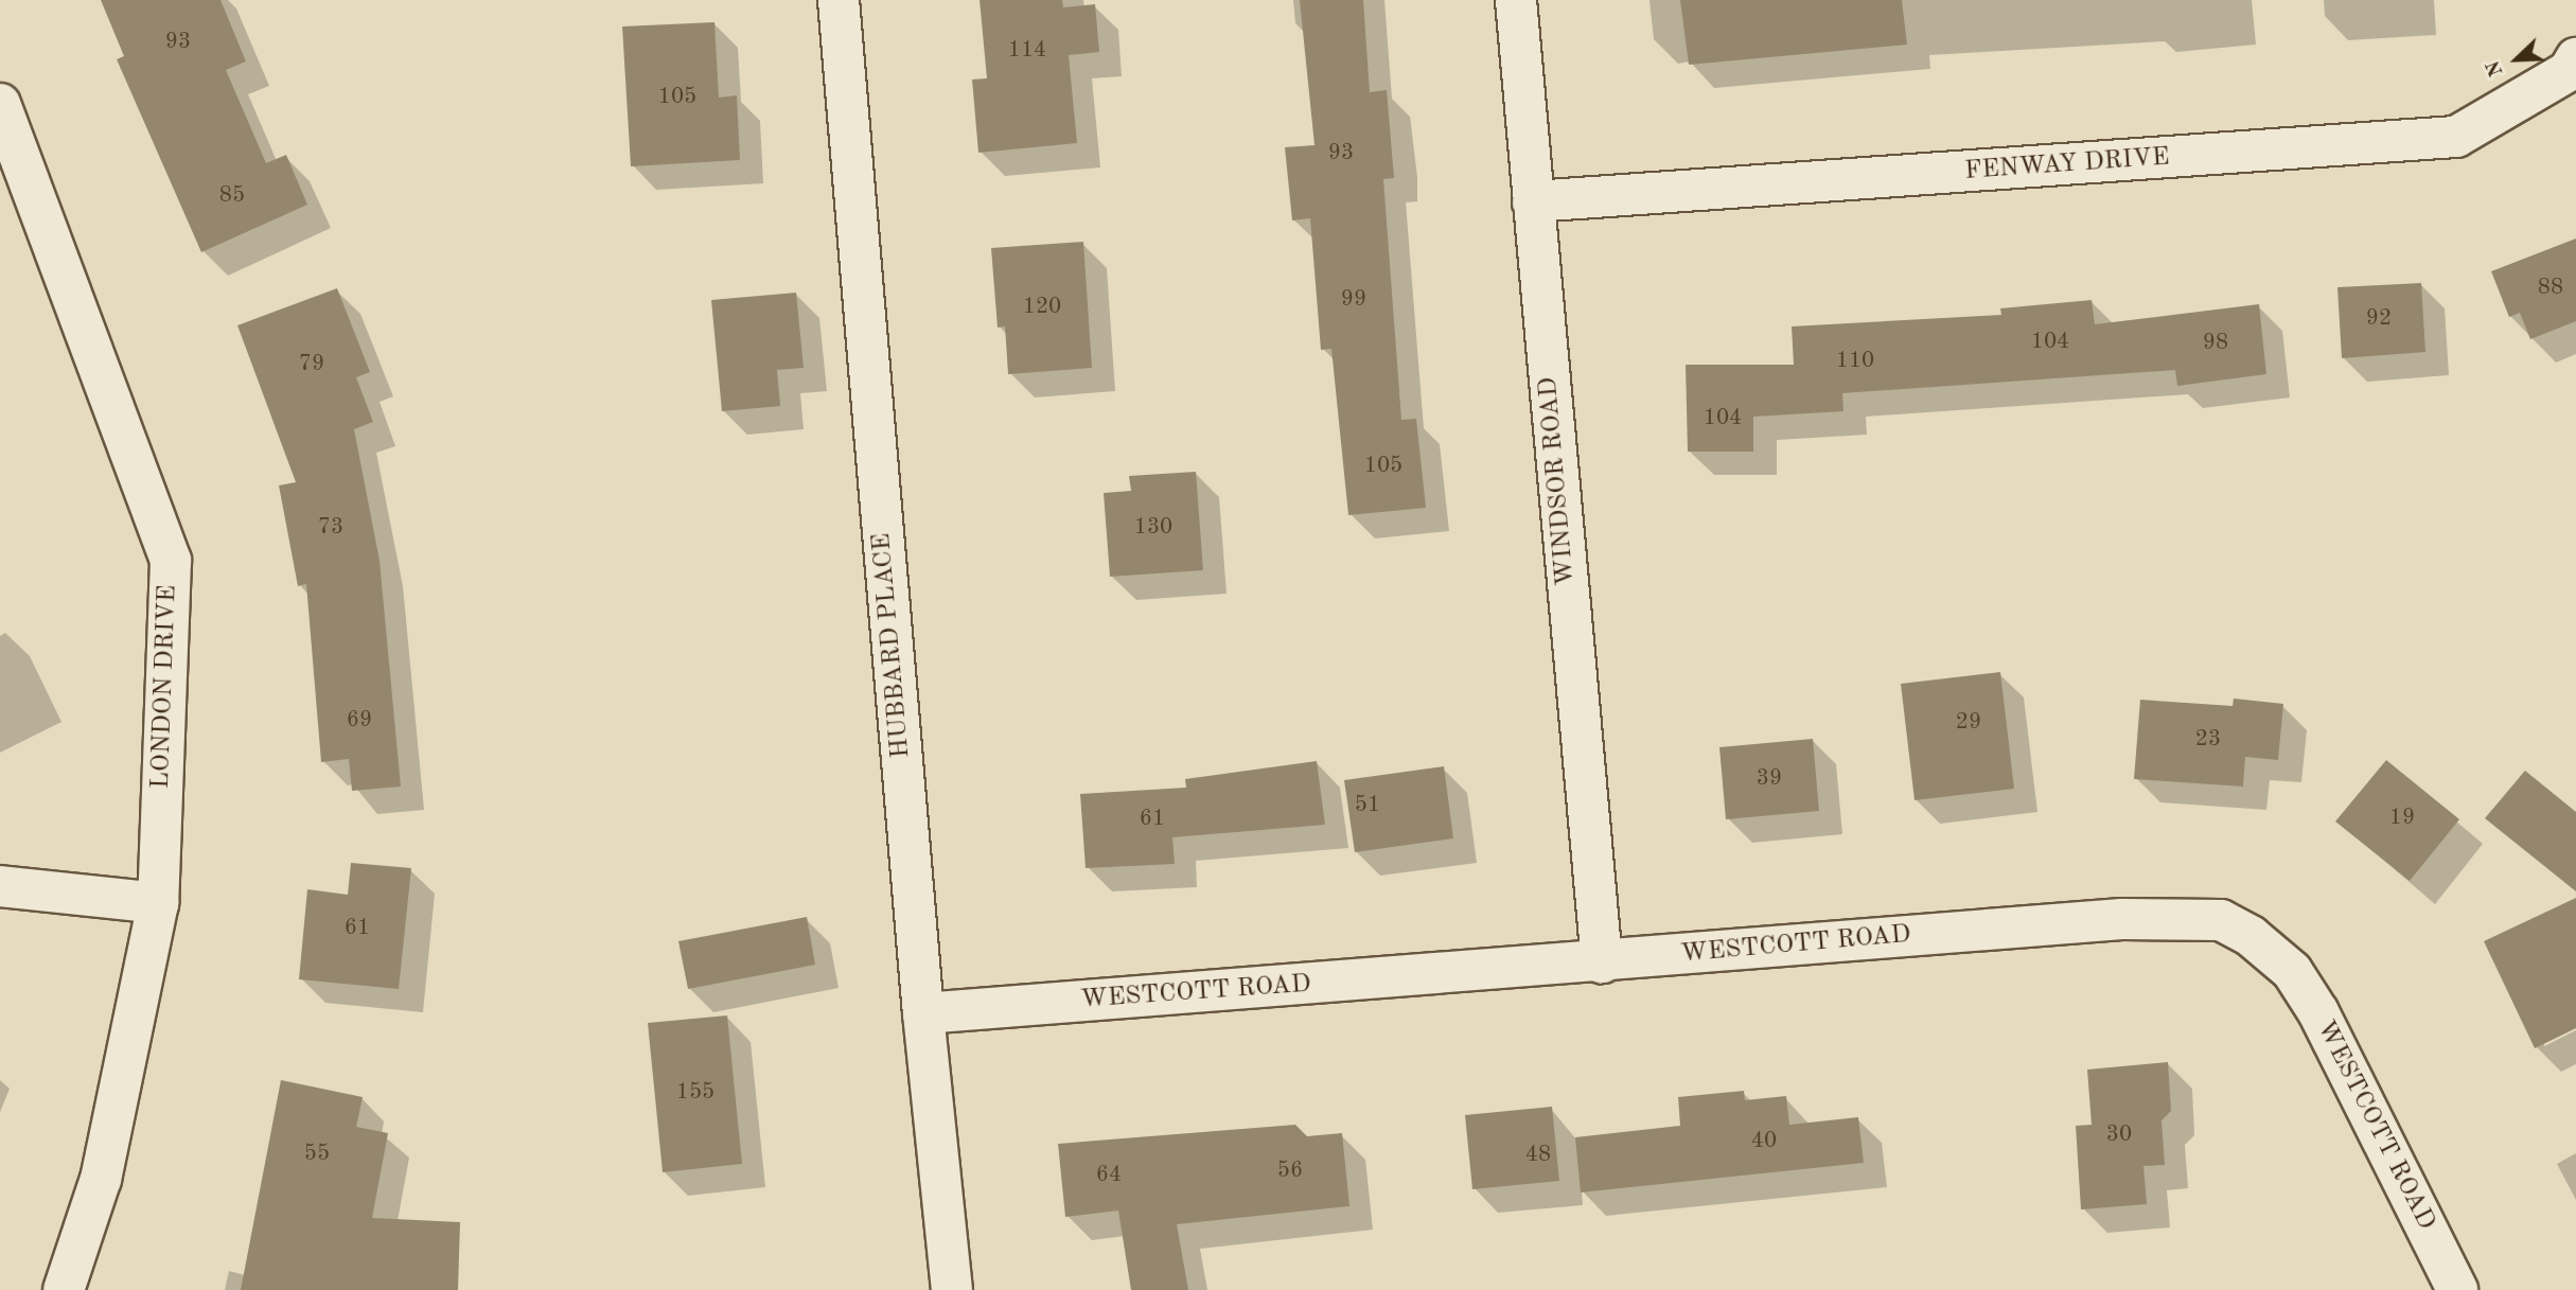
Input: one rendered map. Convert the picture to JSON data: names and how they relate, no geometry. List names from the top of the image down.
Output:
{
  "streets": {
    "street": [
      "FENWAY DRIVE",
      "WINDSOR ROAD",
      "HUBBARD PLACE",
      "LONDON DRIVE",
      "WESTCOTT ROAD"
    ]
  },
  "crossings": [
    ["FENWAY DRIVE", "WINDSOR ROAD"],
    ["WINDSOR ROAD", "WESTCOTT ROAD"],
    ["HUBBARD PLACE", "WESTCOTT ROAD"]
  ],
  "house_numbers": [
    "93",
    "114",
    "105",
    "93",
    "85",
    "88",
    "99",
    "120",
    "92",
    "104",
    "98",
    "110",
    "79",
    "104",
    "105",
    "73",
    "130",
    "69",
    "29",
    "23",
    "39",
    "51",
    "19",
    "61",
    "61",
    "155",
    "30",
    "40",
    "55",
    "48",
    "56",
    "64"
  ],
  "north": "bottom left"
}
